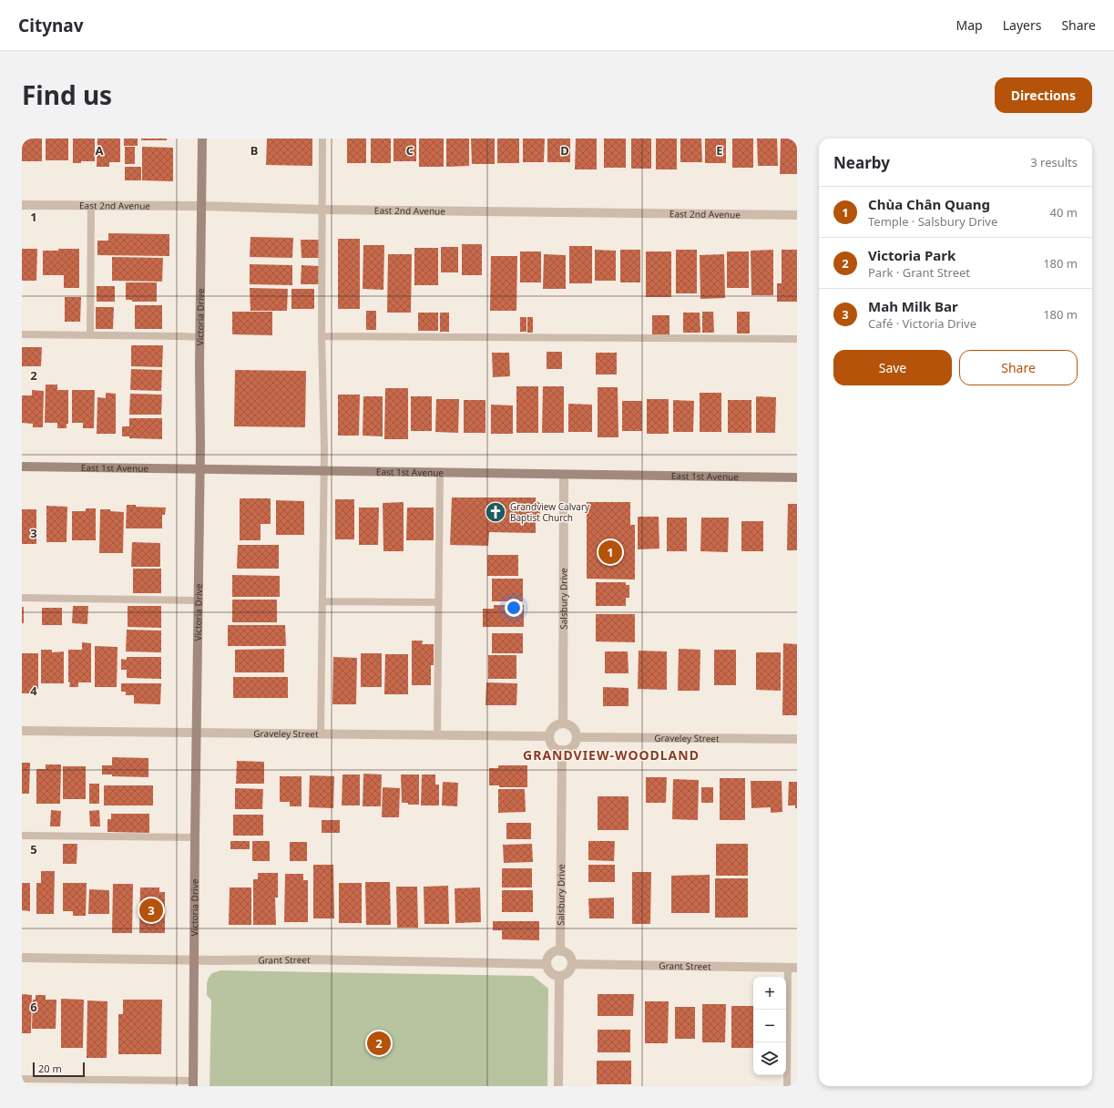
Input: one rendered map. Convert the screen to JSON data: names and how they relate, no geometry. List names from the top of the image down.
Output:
{
  "streets": {
    "street": [
      "East 2nd Avenue",
      "Victoria Drive",
      "East 1st Avenue",
      "Salsbury Drive",
      "Graveley Street",
      "Grant Street"
    ]
  },
  "crossings": [
    ["East 2nd Avenue", "Victoria Drive"],
    ["Victoria Drive", "East 1st Avenue"],
    ["Victoria Drive", "Graveley Street"],
    ["Victoria Drive", "Grant Street"],
    ["East 1st Avenue", "Salsbury Drive"],
    ["Salsbury Drive", "Graveley Street"],
    ["Salsbury Drive", "Grant Street"]
  ],
  "districts": ["GRANDVIEW-WOODLAND"],
  "places": {
    "church": ["Grandview Calvary Baptist Church"]
  },
  "scale_bar": "20 m",
  "page": {
    "header": "Citynav",
    "nav": ["Map", "Layers", "Share"],
    "title": "Find us",
    "buttons": [
      "Directions",
      ["Save", "Share"]
    ],
    "heading": ["Nearby", "3 results"],
    "list": [
      {
        "mark": "1",
        "name": "Chùa Chân Quang",
        "note": "Temple · Salsbury Drive",
        "value": "40 m"
      },
      {
        "mark": "2",
        "name": "Victoria Park",
        "note": "Park · Grant Street",
        "value": "180 m"
      },
      {
        "mark": "3",
        "name": "Mah Milk Bar",
        "note": "Café · Victoria Drive",
        "value": "180 m"
      }
    ],
    "pins": ["1", "3", "2"],
    "map_buttons": ["+", "−"],
    "scale": "20 m"
  },
  "grid": {
    "columns": [
      "A",
      "B",
      "C",
      "D",
      "E"
    ],
    "rows": [
      "1",
      "2",
      "3",
      "4",
      "5",
      "6"
    ]
  }
}
